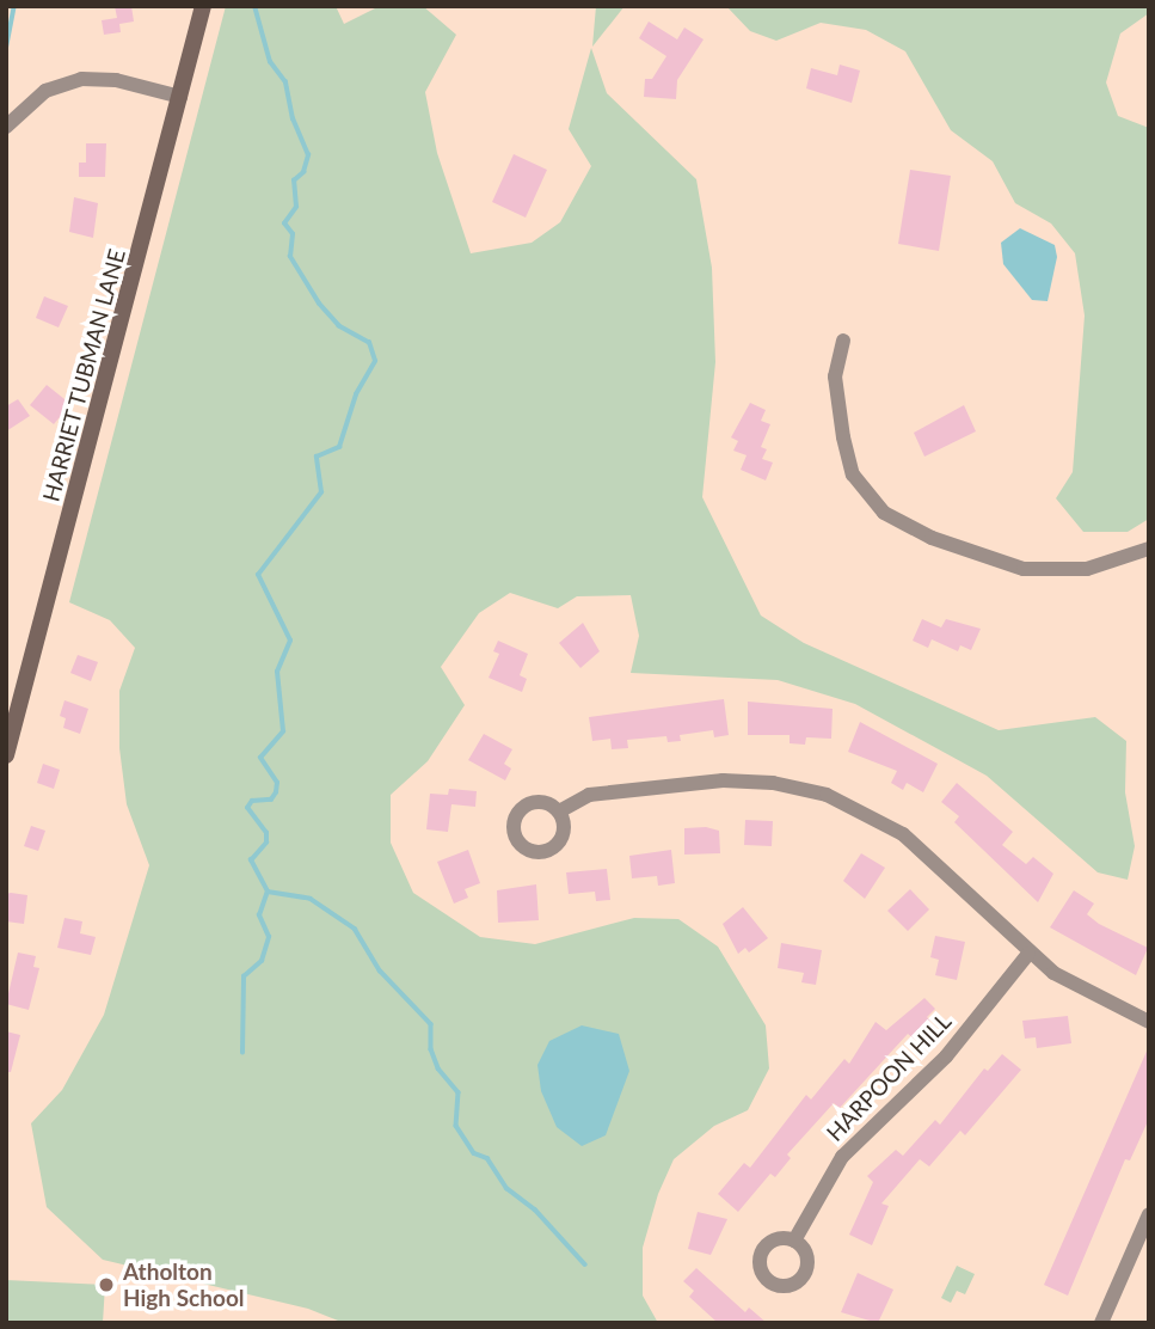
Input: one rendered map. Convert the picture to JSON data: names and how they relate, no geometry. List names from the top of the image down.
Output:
{
  "streets": {
    "street": ["HARRIET TUBMAN LANE", "HARPOON HILL"]
  },
  "places": ["Atholton High School"]
}
